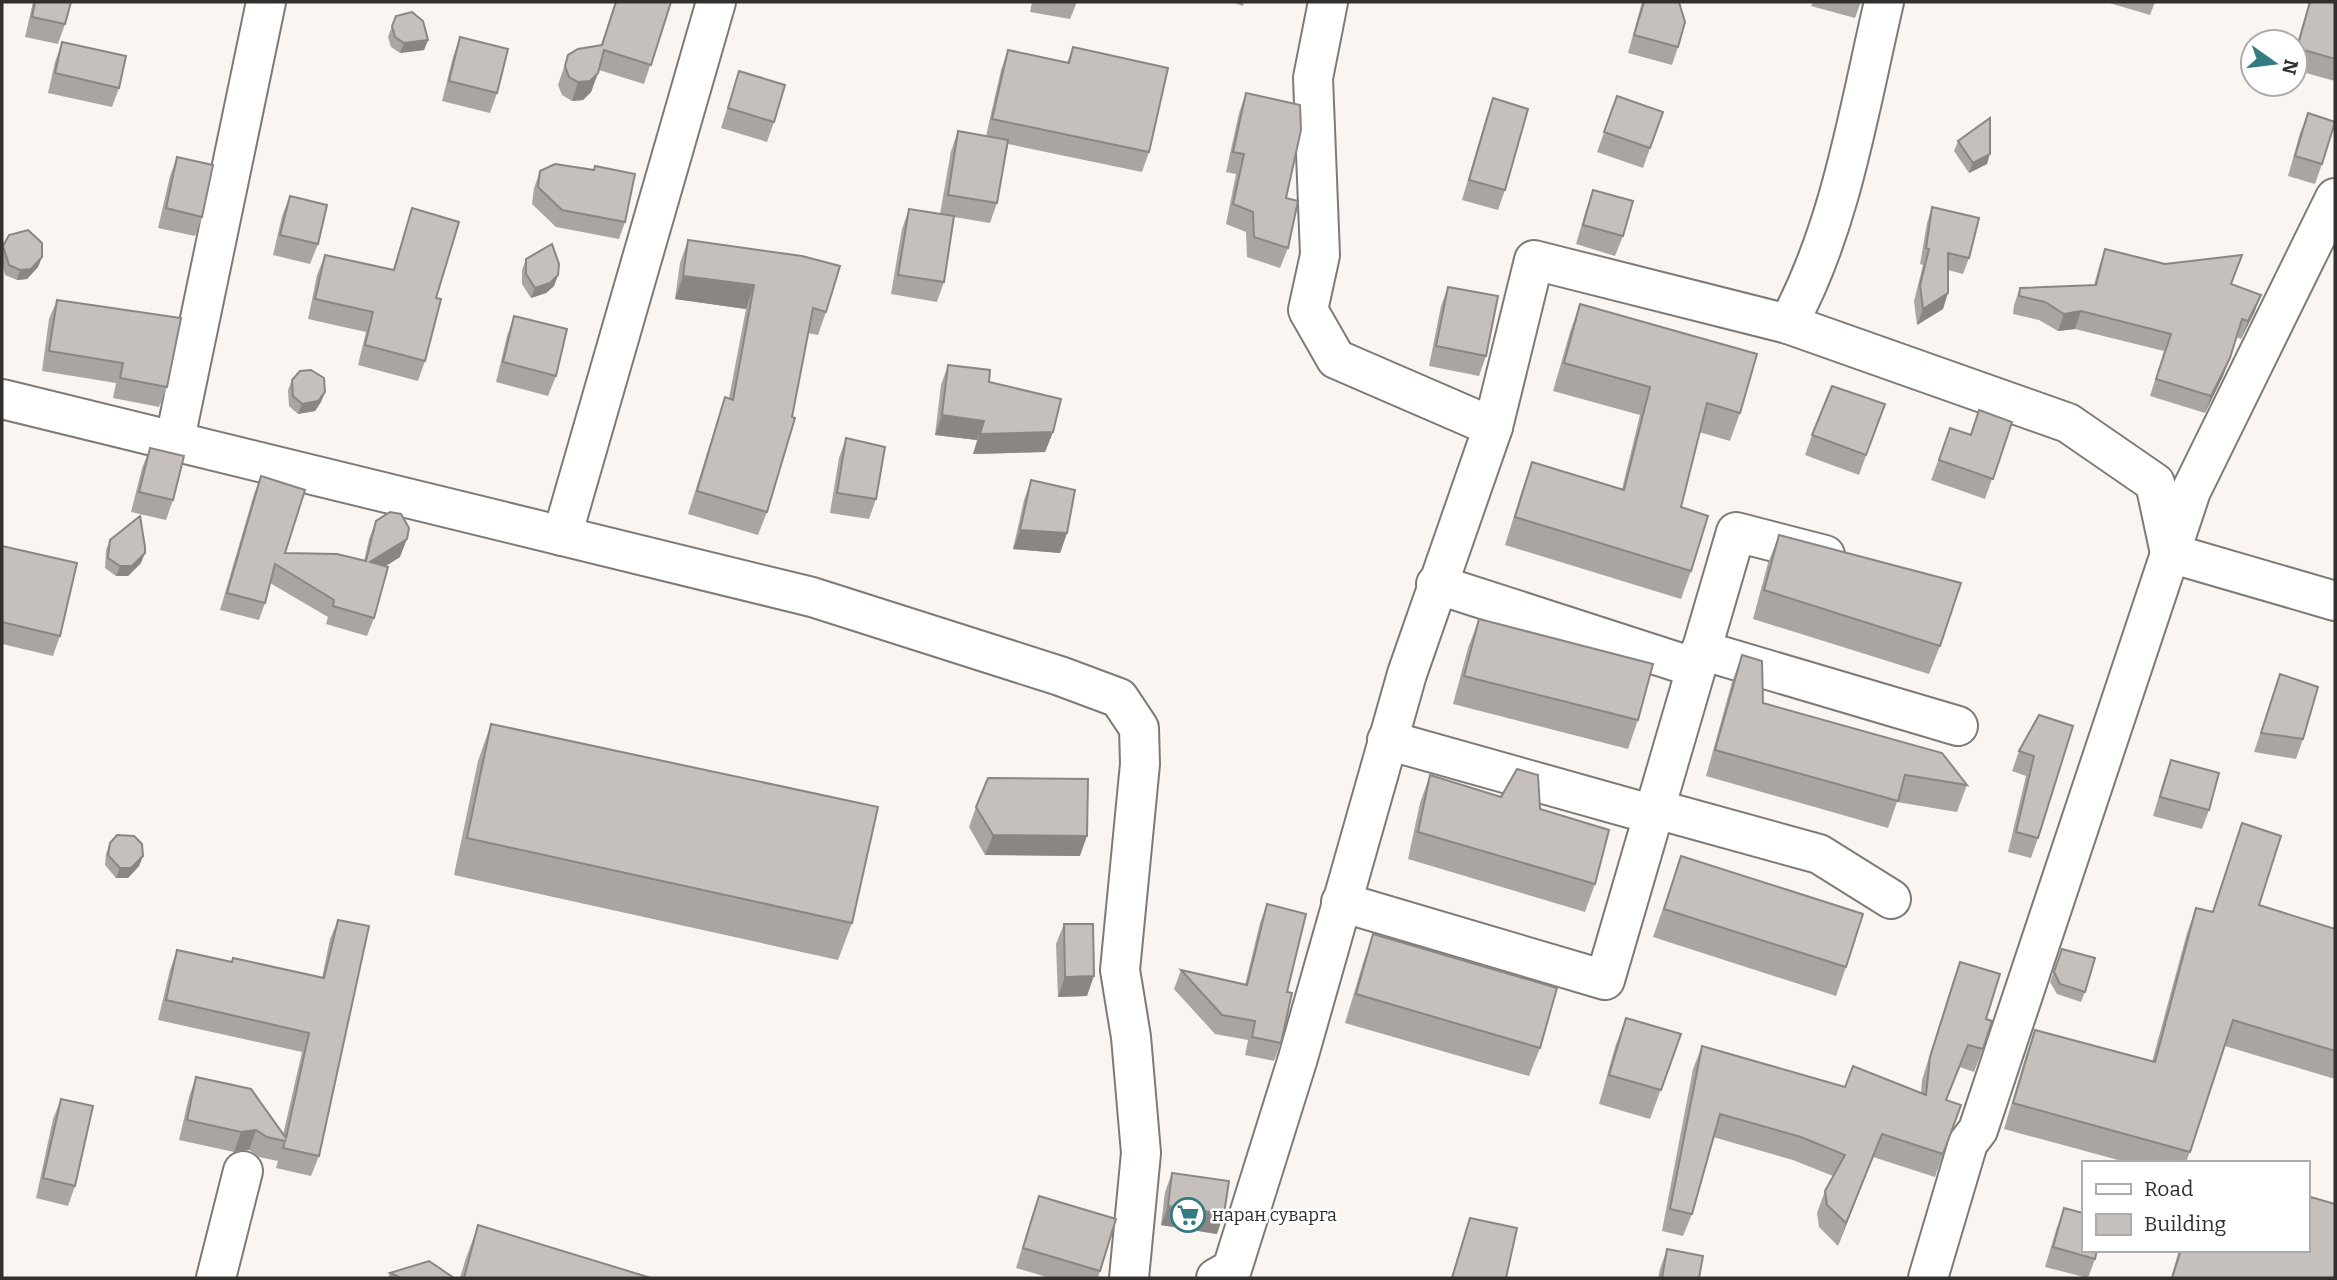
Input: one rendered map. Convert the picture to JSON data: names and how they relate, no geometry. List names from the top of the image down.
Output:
{
  "places": {
    "supermarket": ["наран суварга"]
  },
  "legend": ["Road", "Building"],
  "north": "right"
}
